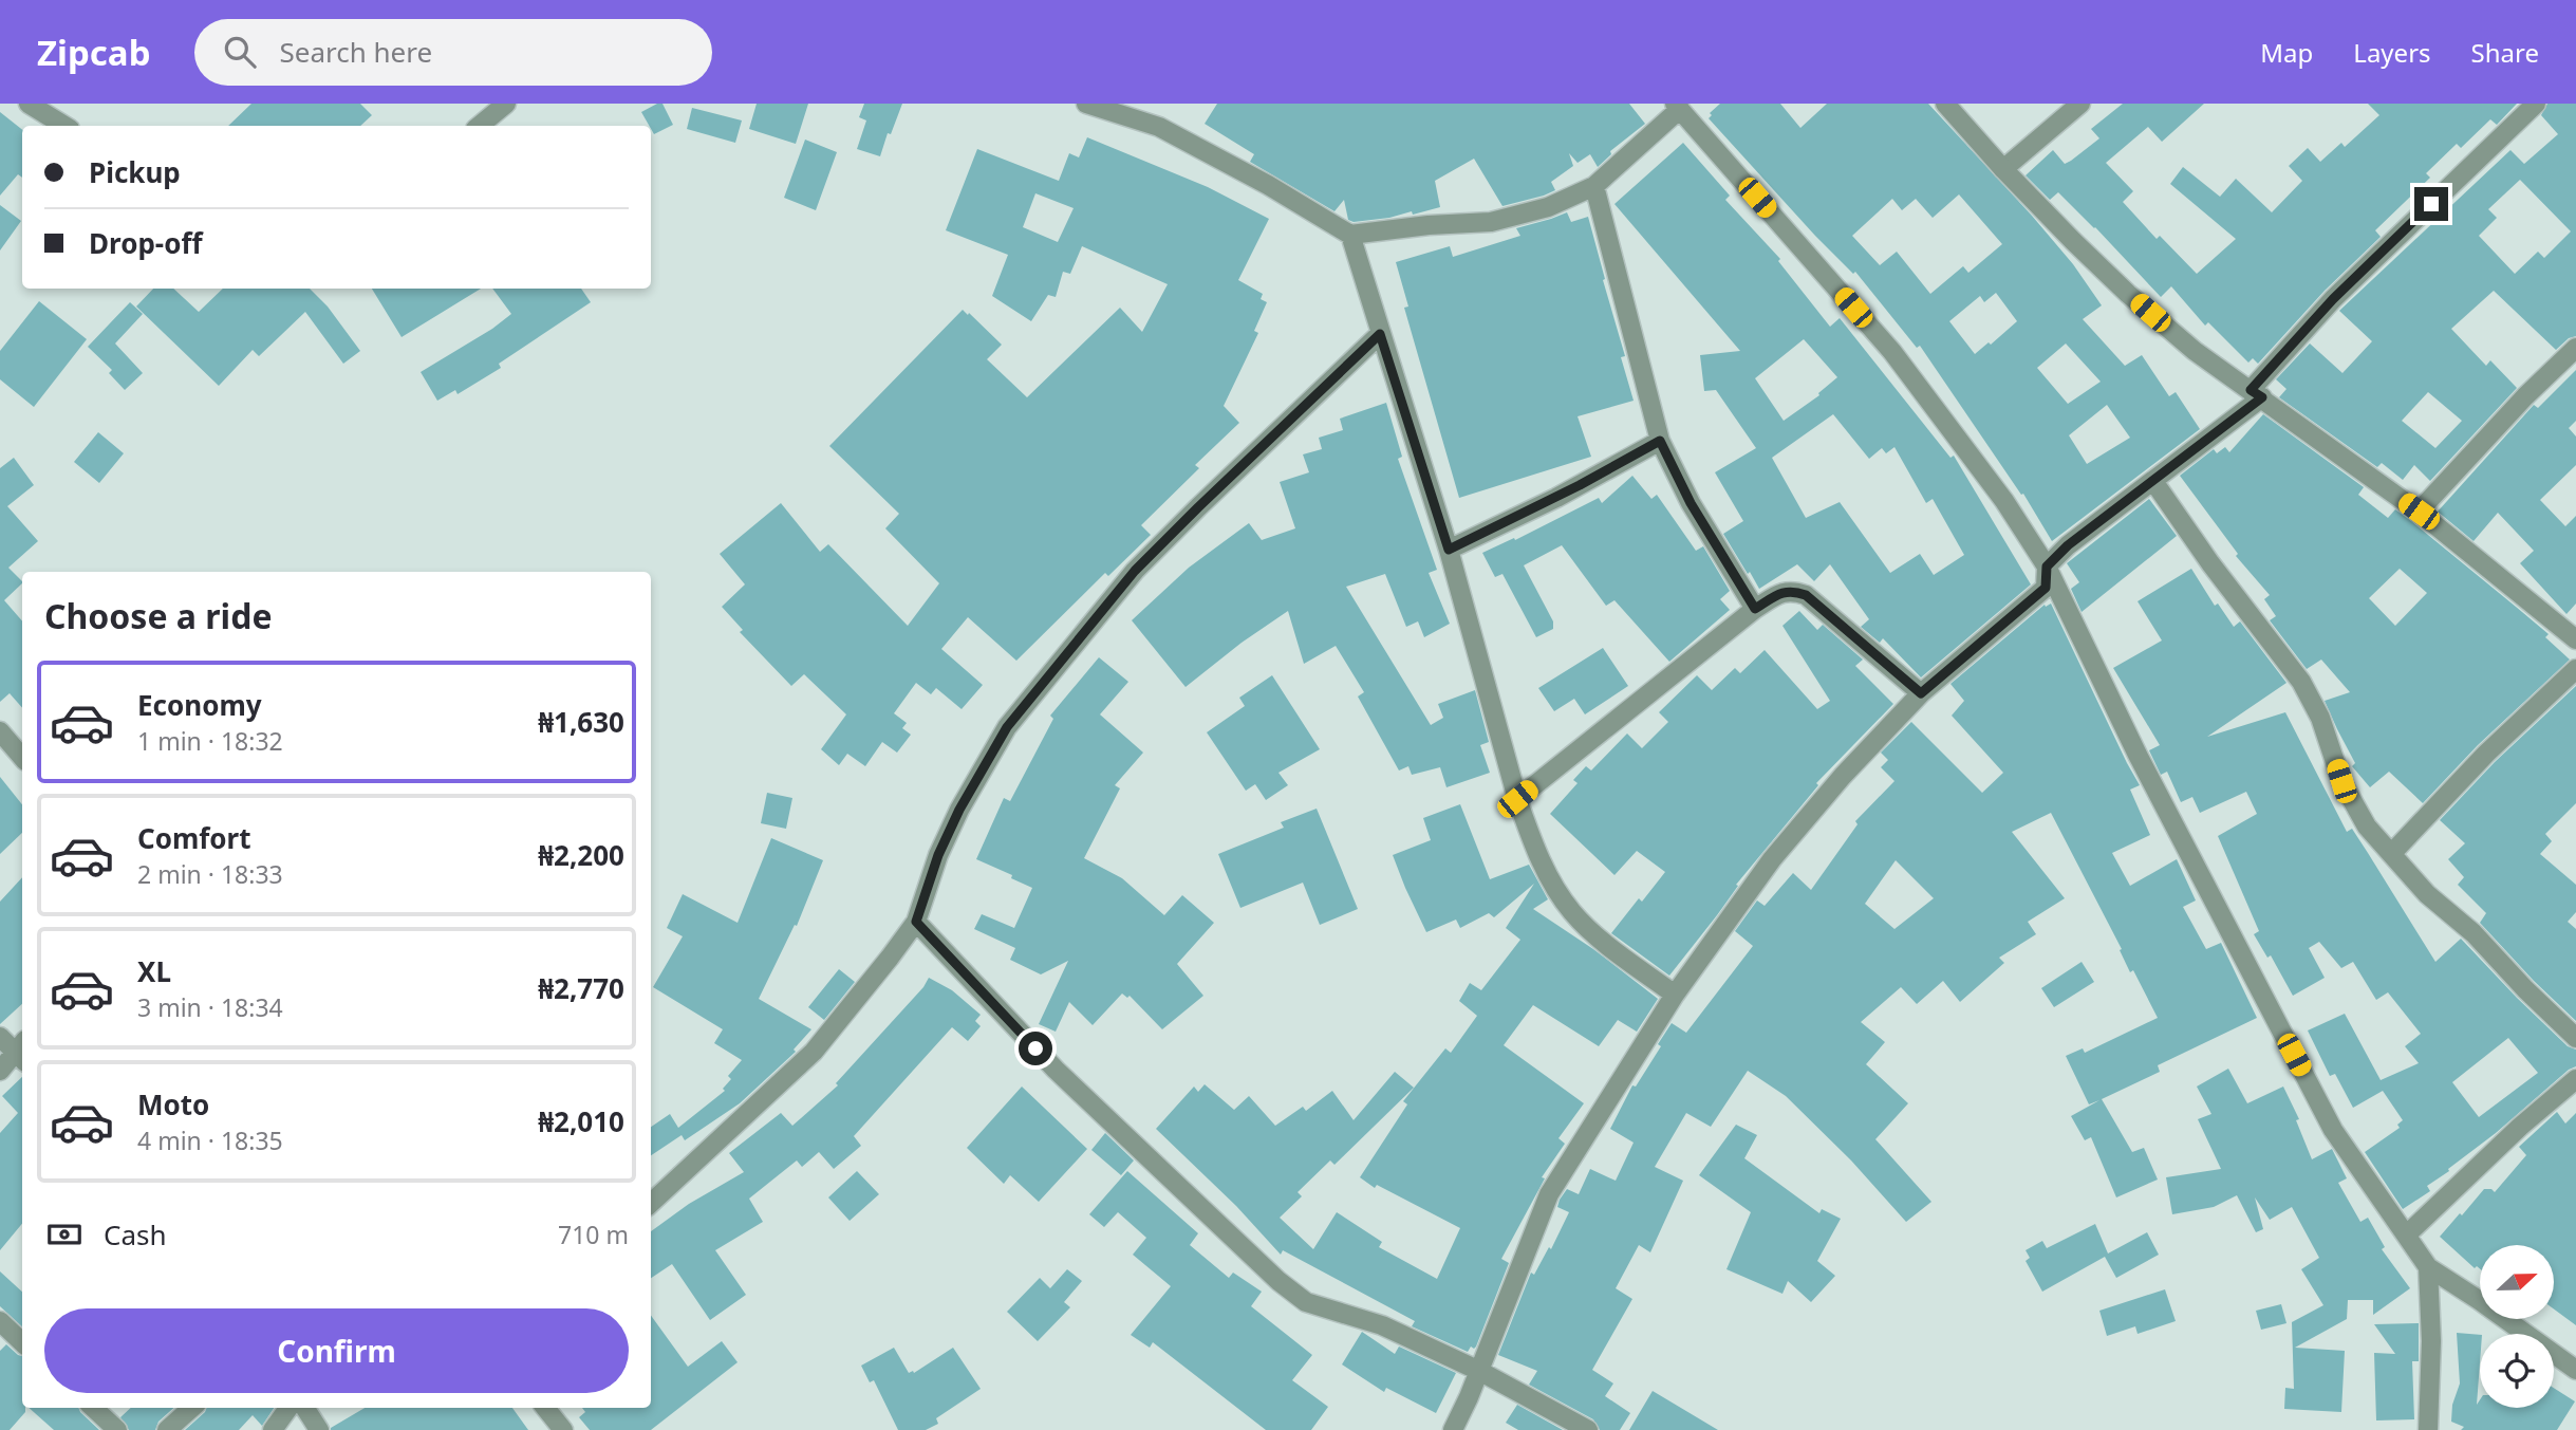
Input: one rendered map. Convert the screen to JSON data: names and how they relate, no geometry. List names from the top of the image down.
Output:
{
  "north": "right",
  "page": {
    "header": "Zipcab",
    "search": "Search here",
    "nav": ["Map", "Layers", "Share"],
    "banner": ["Pickup", "Drop-off"],
    "heading": "Choose a ride",
    "list": [
      {
        "name": "Economy",
        "note": "1 min · 18:32",
        "value": "₦1,630"
      },
      {
        "name": "Comfort",
        "note": "2 min · 18:33",
        "value": "₦2,200"
      },
      {
        "name": "XL",
        "note": "3 min · 18:34",
        "value": "₦2,770"
      },
      {
        "name": "Moto",
        "note": "4 min · 18:35",
        "value": "₦2,010"
      }
    ],
    "pay": ["Cash", "710 m"],
    "buttons": "Confirm"
  }
}
